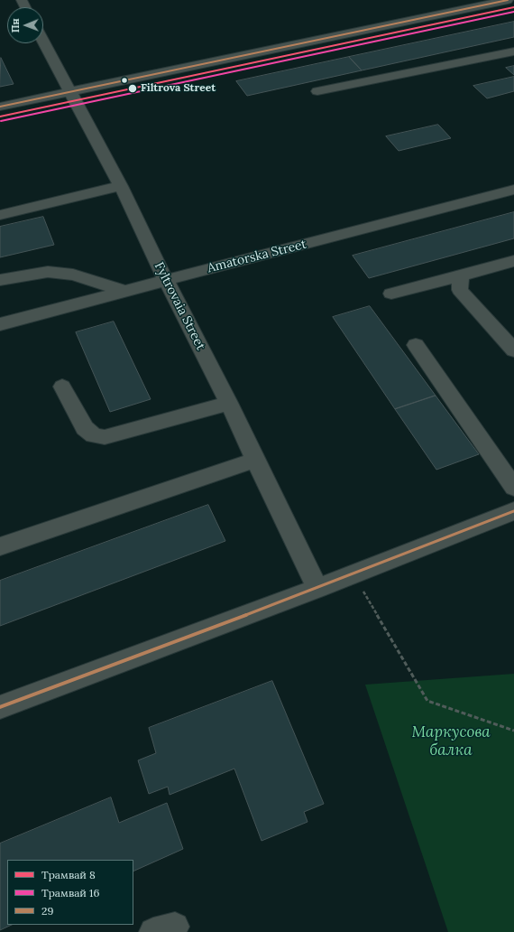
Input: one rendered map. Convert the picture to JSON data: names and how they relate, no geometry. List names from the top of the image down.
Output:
{
  "streets": {
    "street": ["Amatorska Street", "Fyltrovaia Street"]
  },
  "crossings": [
    ["Amatorska Street", "Fyltrovaia Street"]
  ],
  "parks": ["Маркусова балка"],
  "places": ["Filtrova Street"],
  "lines": ["transit line 29", "tram line 8", "tram line 16"],
  "legend": ["Трамвай 8", "Трамвай 16", "29"],
  "north": "left"
}
